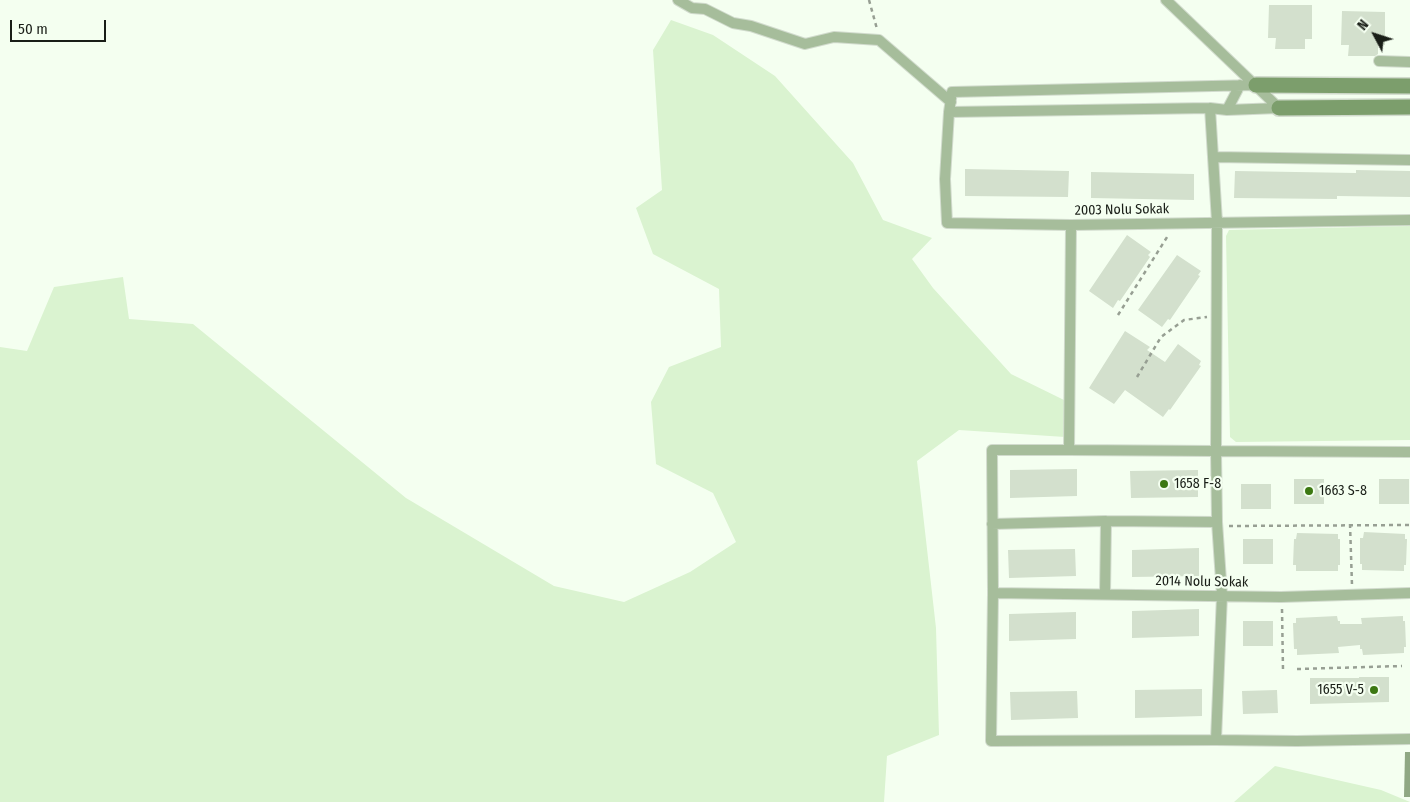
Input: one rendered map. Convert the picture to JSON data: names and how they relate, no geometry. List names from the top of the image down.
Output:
{
  "streets": {
    "street": ["2003 Nolu Sokak", "2014 Nolu Sokak"]
  },
  "places": ["1658 F-8", "1663 S-8", "1655 V-5"],
  "scale_bar": "50 m",
  "north": "top left"
}
